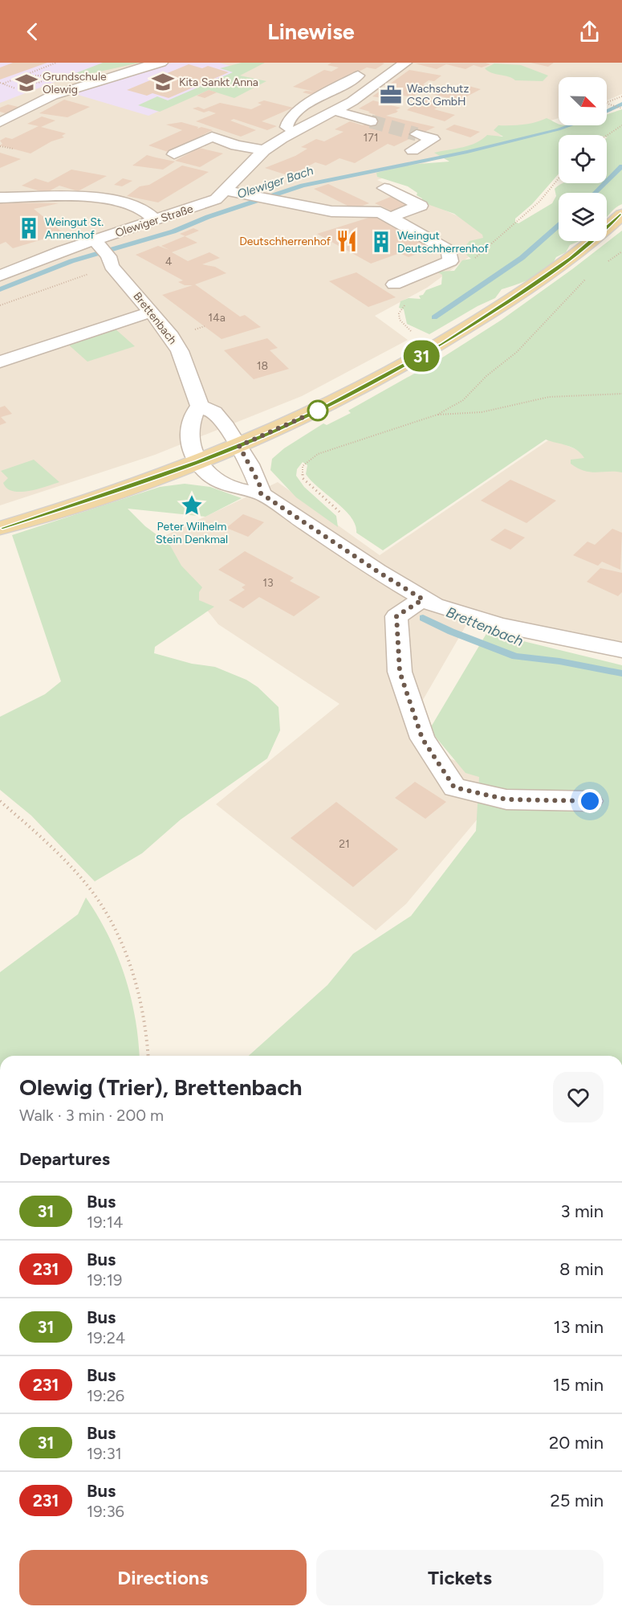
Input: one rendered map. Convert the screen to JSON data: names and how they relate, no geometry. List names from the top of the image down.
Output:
{
  "streets": {
    "street": ["Olewiger Straße", "Brettenbach"]
  },
  "crossings": [
    ["Olewiger Straße", "Brettenbach"]
  ],
  "water": ["Olewiger Bach", "Brettenbach"],
  "places": {
    "school or university": ["Kita Sankt Anna", "Grundschule Olewig"],
    "office": ["Wachschutz CSC GmbH"],
    "building": ["Weingut St. Annenhof", "Weingut Deutschherrenhof"],
    "restaurant": ["Deutschherrenhof"],
    "place": ["Peter Wilhelm Stein Denkmal"]
  },
  "lines": ["bus line 31"],
  "house_numbers": [
    "171",
    "4",
    "14a",
    "18",
    "13",
    "21"
  ],
  "north": "bottom right",
  "page": {
    "header": "Linewise",
    "on_map": "31",
    "heading": [
      ["Olewig (Trier), Brettenbach", "Walk · 3 min · 200 m"],
      "Departures"
    ],
    "list": [
      {
        "mark": "31",
        "name": "Bus",
        "note": "19:14",
        "value": "3 min"
      },
      {
        "mark": "231",
        "name": "Bus",
        "note": "19:19",
        "value": "8 min"
      },
      {
        "mark": "31",
        "name": "Bus",
        "note": "19:24",
        "value": "13 min"
      },
      {
        "mark": "231",
        "name": "Bus",
        "note": "19:26",
        "value": "15 min"
      },
      {
        "mark": "31",
        "name": "Bus",
        "note": "19:31",
        "value": "20 min"
      },
      {
        "mark": "231",
        "name": "Bus",
        "note": "19:36",
        "value": "25 min"
      }
    ],
    "buttons": ["Directions", "Tickets"]
  }
}
